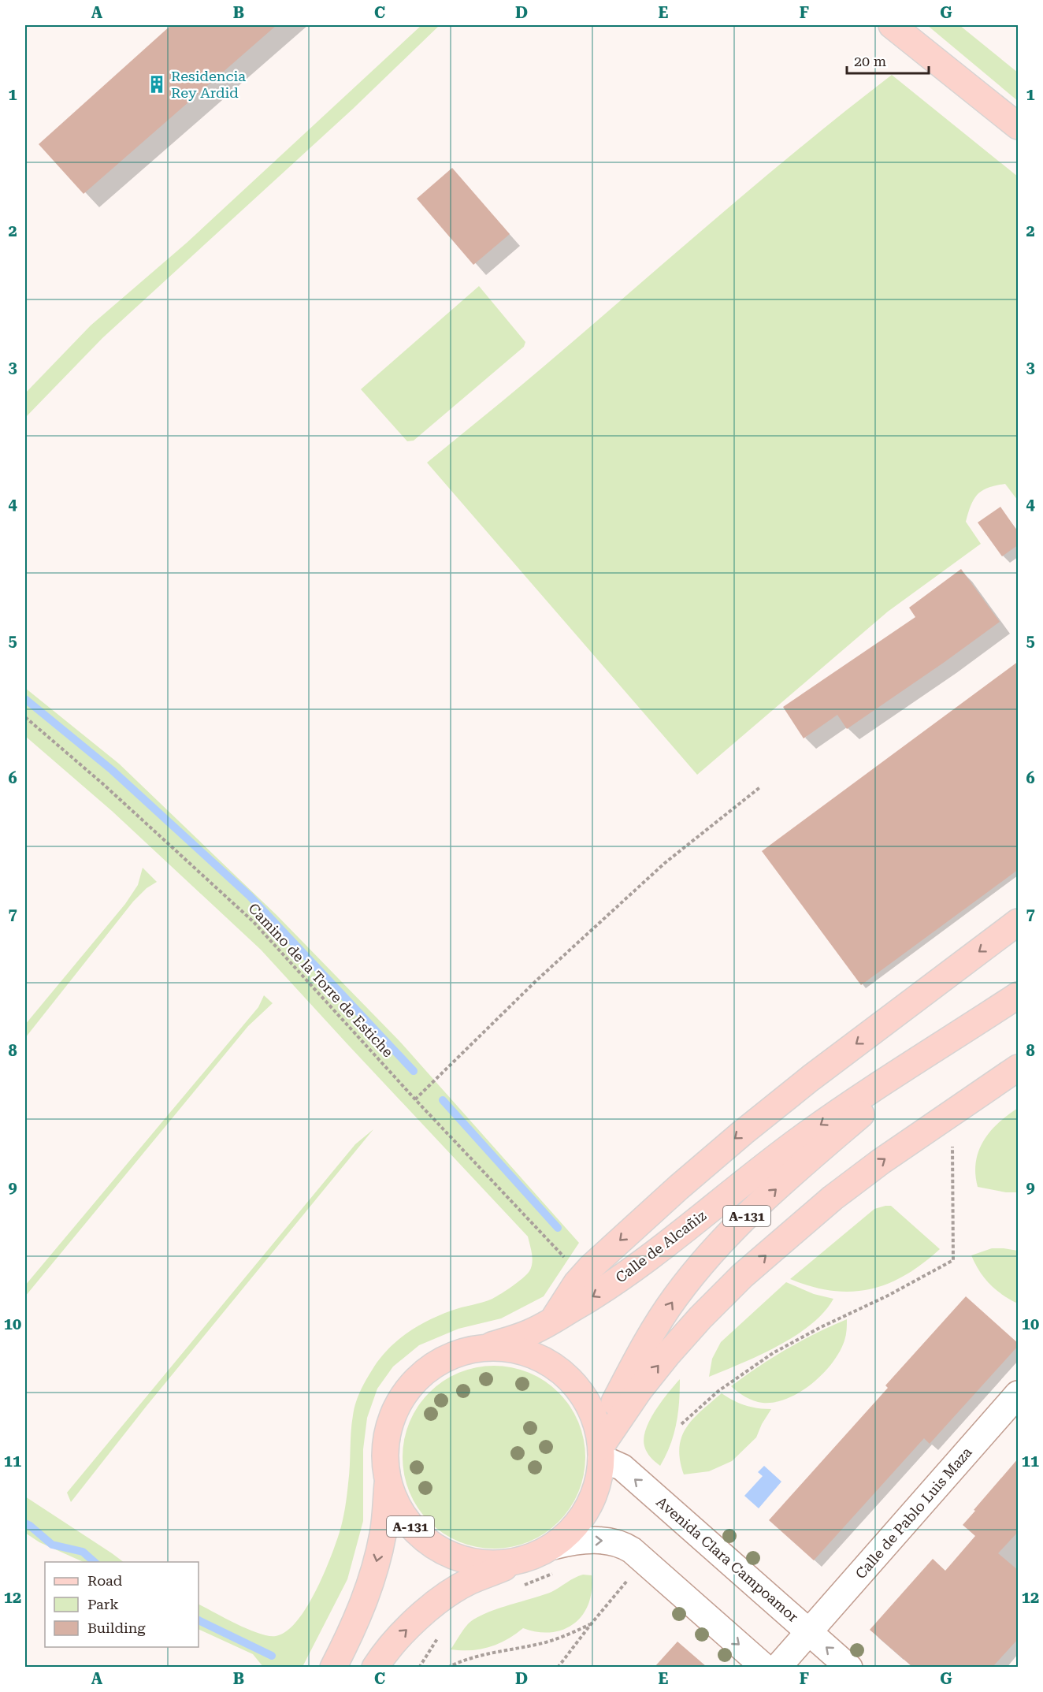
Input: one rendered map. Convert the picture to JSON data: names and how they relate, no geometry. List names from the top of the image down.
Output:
{
  "streets": {
    "main road": ["A-131", "Calle de Alcañiz"],
    "street": ["Calle de Pablo Luis Maza", "Avenida Clara Campoamor"],
    "path": ["Camino de la Torre de Estiche"]
  },
  "crossings": [
    ["A-131", "Calle de Alcañiz"],
    ["A-131", "Avenida Clara Campoamor"],
    ["Calle de Alcañiz", "Avenida Clara Campoamor"],
    ["Calle de Pablo Luis Maza", "Avenida Clara Campoamor"]
  ],
  "one_way": ["Avenida Clara Campoamor"],
  "places": {
    "building": ["Residencia Rey Ardid"]
  },
  "legend": ["Road", "Park", "Building"],
  "scale_bar": "20 m",
  "grid": {
    "columns": [
      "A",
      "B",
      "C",
      "D",
      "E",
      "F",
      "G"
    ],
    "rows": [
      "1",
      "2",
      "3",
      "4",
      "5",
      "6",
      "7",
      "8",
      "9",
      "10",
      "11",
      "12"
    ]
  }
}
